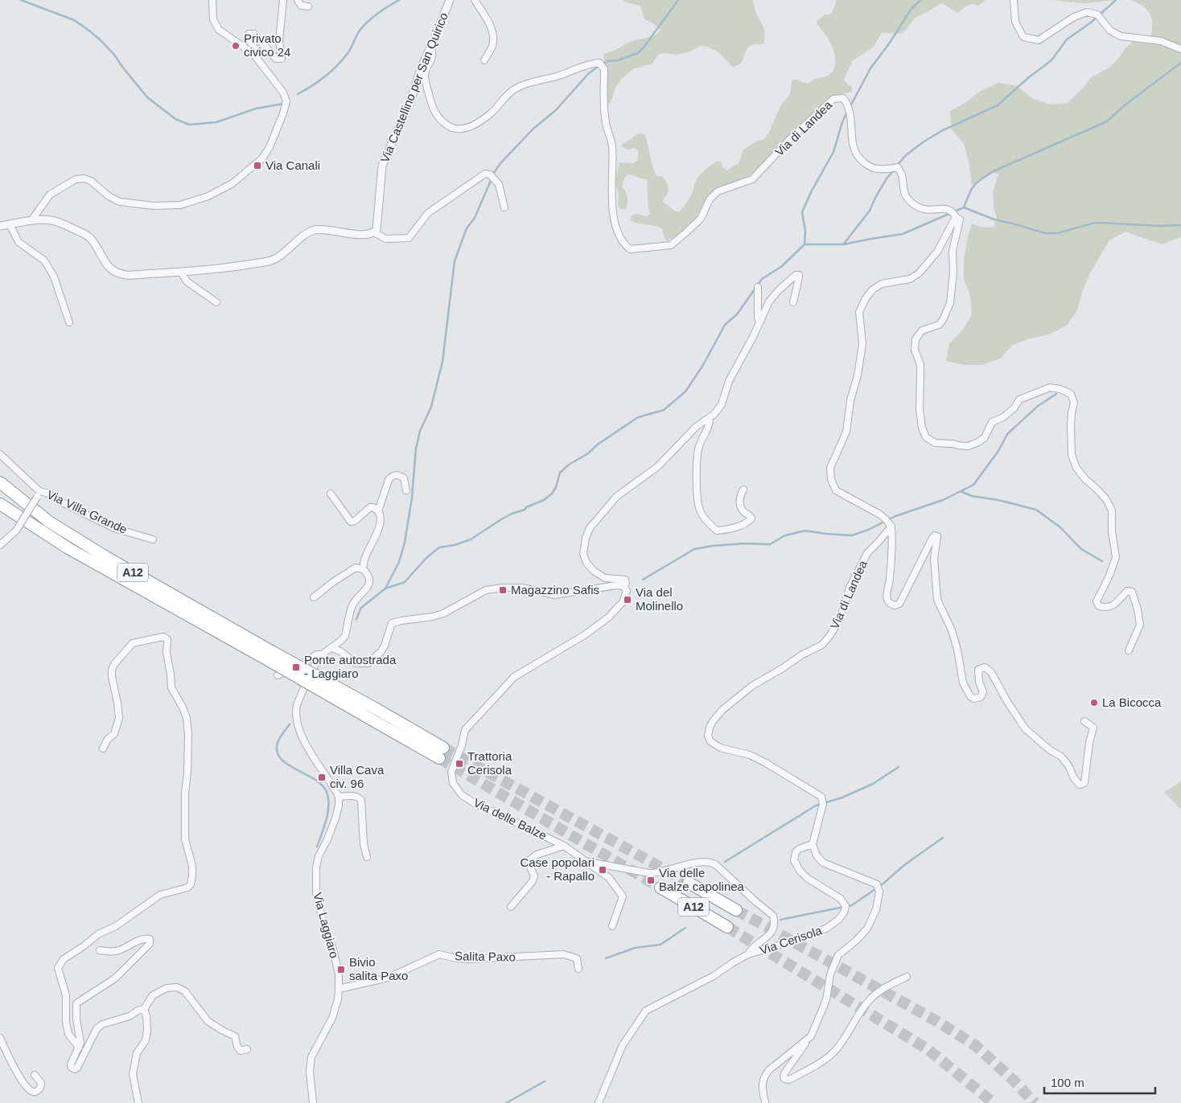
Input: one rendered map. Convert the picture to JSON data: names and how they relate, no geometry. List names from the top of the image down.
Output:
{
  "streets": {
    "highway": ["A12"],
    "street": [
      "Via Castellino per San Quirico",
      "Via di Landea",
      "Via Villa Grande",
      "Via delle Balze",
      "Via Laggiaro",
      "Via Cerisola",
      "Salita Paxo"
    ]
  },
  "crossings": [
    ["Via Castellino per San Quirico", "Via di Landea"],
    ["Via di Landea", "Via Cerisola"],
    ["Via delle Balze", "Via Cerisola"],
    ["Via Laggiaro", "Salita Paxo"]
  ],
  "places": {
    "other": ["Privato civico 24", "La Bicocca"],
    "transit": [
      "Via Canali",
      "Magazzino Safis",
      "Via del Molinello",
      "Ponte autostrada - Laggiaro",
      "Trattoria Cerisola",
      "Villa Cava civ. 96",
      "Case popolari - Rapallo",
      "Via delle Balze capolinea",
      "Bivio salita Paxo"
    ]
  },
  "scale_bar": "100 m"
}
